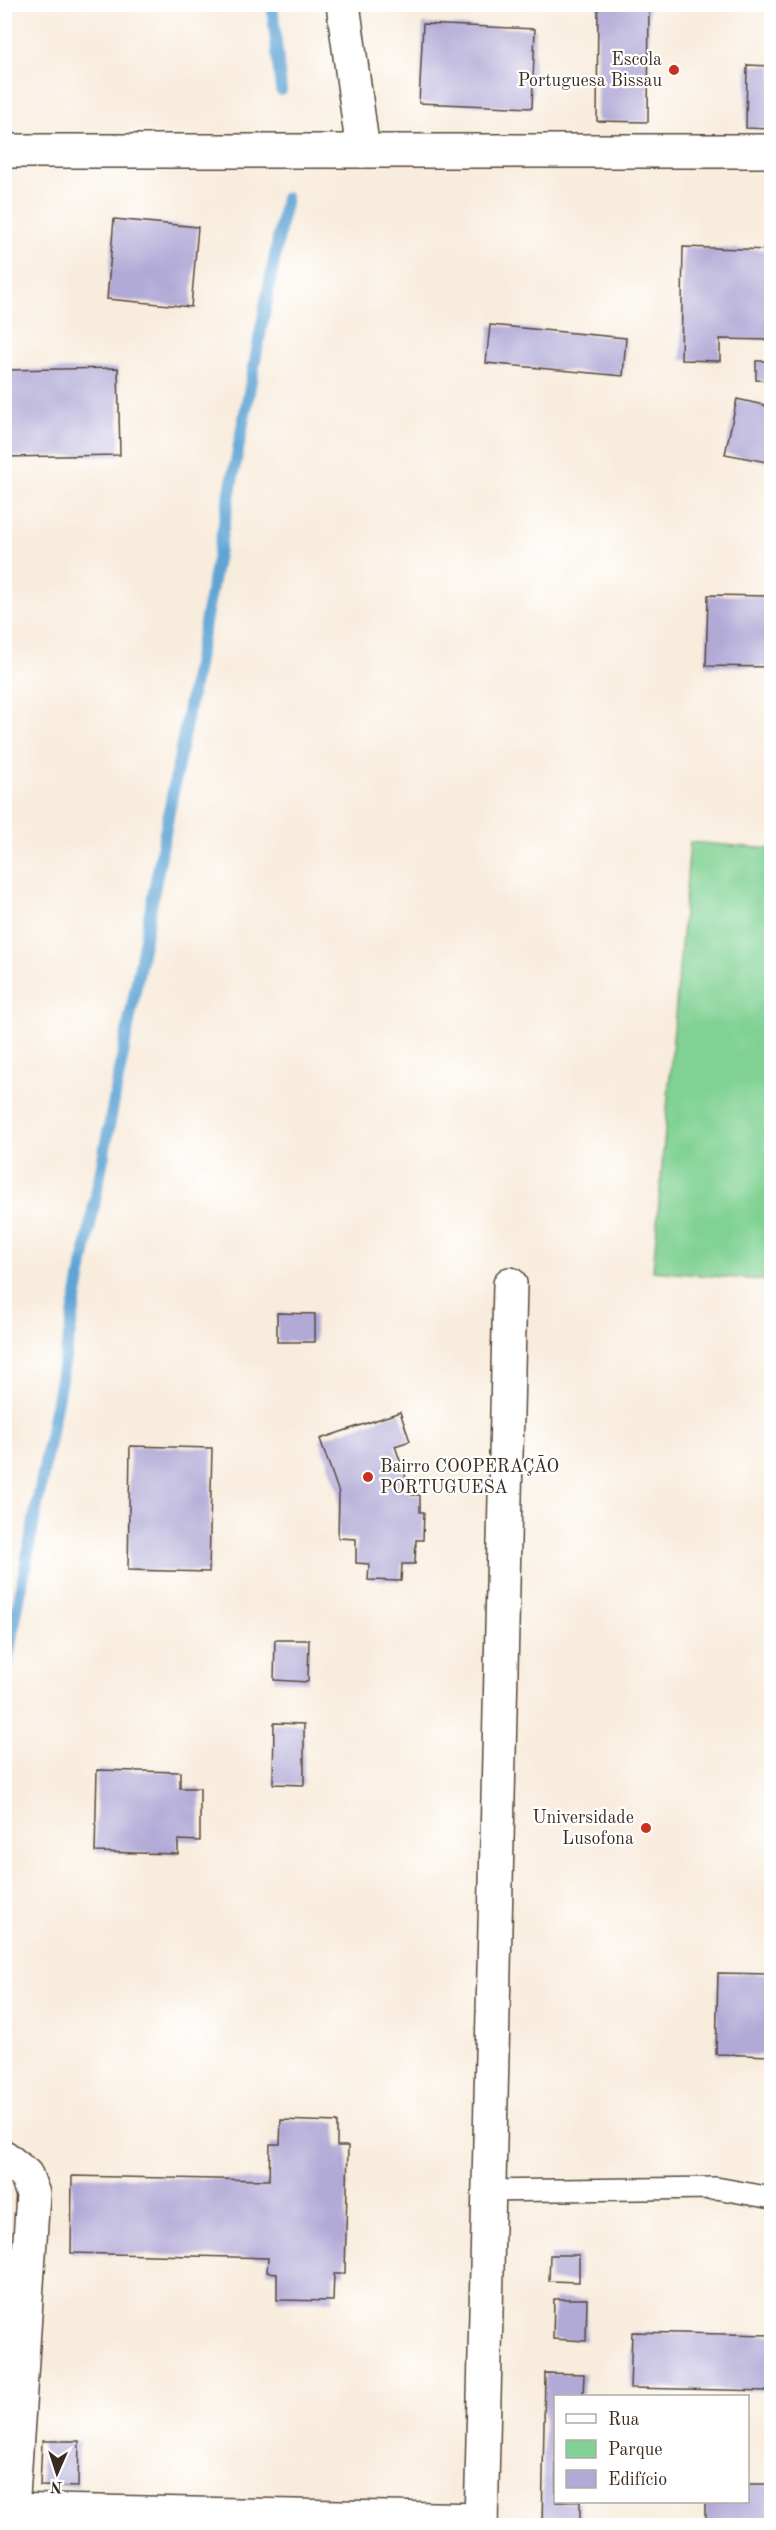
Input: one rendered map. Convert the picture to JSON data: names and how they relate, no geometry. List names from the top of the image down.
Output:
{
  "places": ["Escola Portuguesa Bissau", "Bairro COOPERAÇÃO PORTUGUESA", "Universidade Lusofona"],
  "legend": ["Rua", "Parque", "Edifício"],
  "north": "bottom"
}
